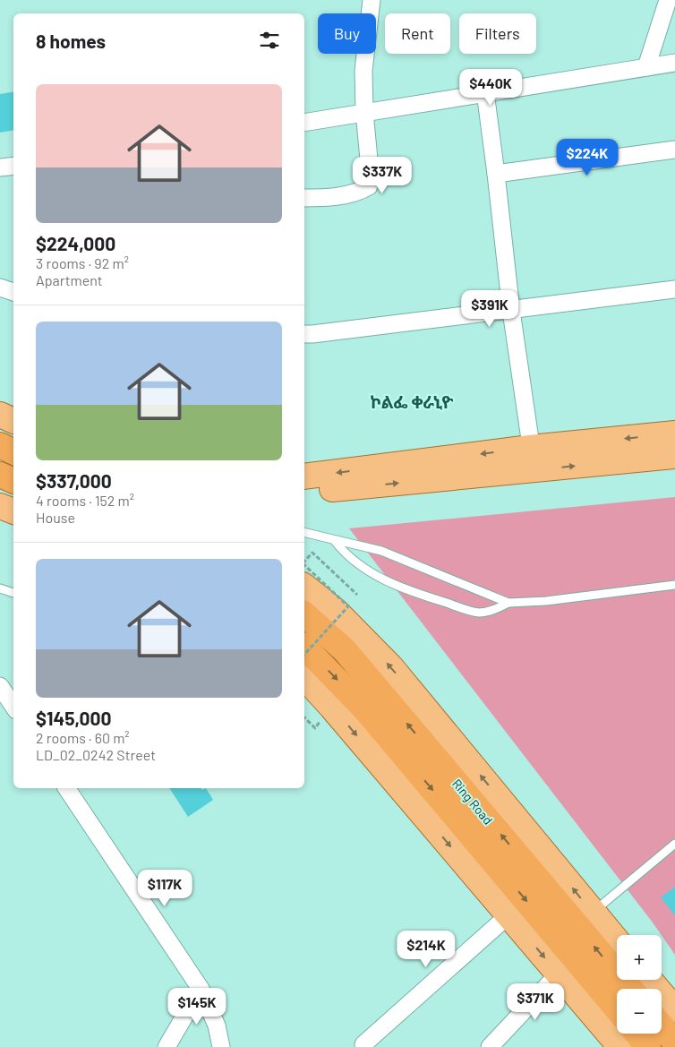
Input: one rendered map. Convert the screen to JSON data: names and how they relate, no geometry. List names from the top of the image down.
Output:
{
  "streets": {
    "highway": ["Ring Road"]
  },
  "districts": ["ኮልፌ ቀራኒዮ"],
  "page": {
    "chip": ["Buy", "Rent", "Filters"],
    "heading": "8 homes",
    "list": [
      {
        "name": "$224,000",
        "note": "3 rooms · 92 m² · Apartment"
      },
      {
        "name": "$337,000",
        "note": "4 rooms · 152 m² · House"
      },
      {
        "name": "$145,000",
        "note": "2 rooms · 60 m² · LD_02_0242 Street"
      }
    ],
    "price": [
      "$440K",
      "$224K",
      "$337K",
      "$391K",
      "$117K",
      "$214K",
      "$371K",
      "$145K"
    ],
    "map_buttons": ["+", "−"]
  }
}
